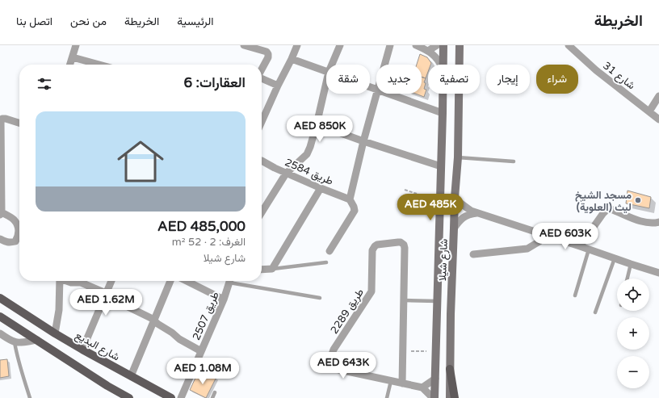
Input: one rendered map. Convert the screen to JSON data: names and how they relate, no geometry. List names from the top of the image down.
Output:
{
  "streets": {
    "main road": ["شارع شيلا", "شارع البديع"],
    "street": [
      "شارع 31",
      "طريق 2584",
      "طريق 2289",
      "طريق 2507"
    ]
  },
  "places": ["مسجد الشيخ ليث (العلوية)"],
  "page": {
    "header": "الخريطة",
    "nav": [
      "الرئيسية",
      "الخريطة",
      "من نحن",
      "اتصل بنا"
    ],
    "chip": [
      "شراء",
      "إيجار",
      "تصفية",
      "جديد",
      "شقة"
    ],
    "heading": "العقارات: 6",
    "list": [
      {
        "name": "AED 485,000",
        "note": "الغرف: 2 · 52 m² · شارع شيلا"
      }
    ],
    "price": [
      "AED 850K",
      "AED 485K",
      "AED 603K",
      "AED 1.62M",
      "AED 643K",
      "AED 1.08M"
    ],
    "map_buttons": ["+", "−"]
  }
}
